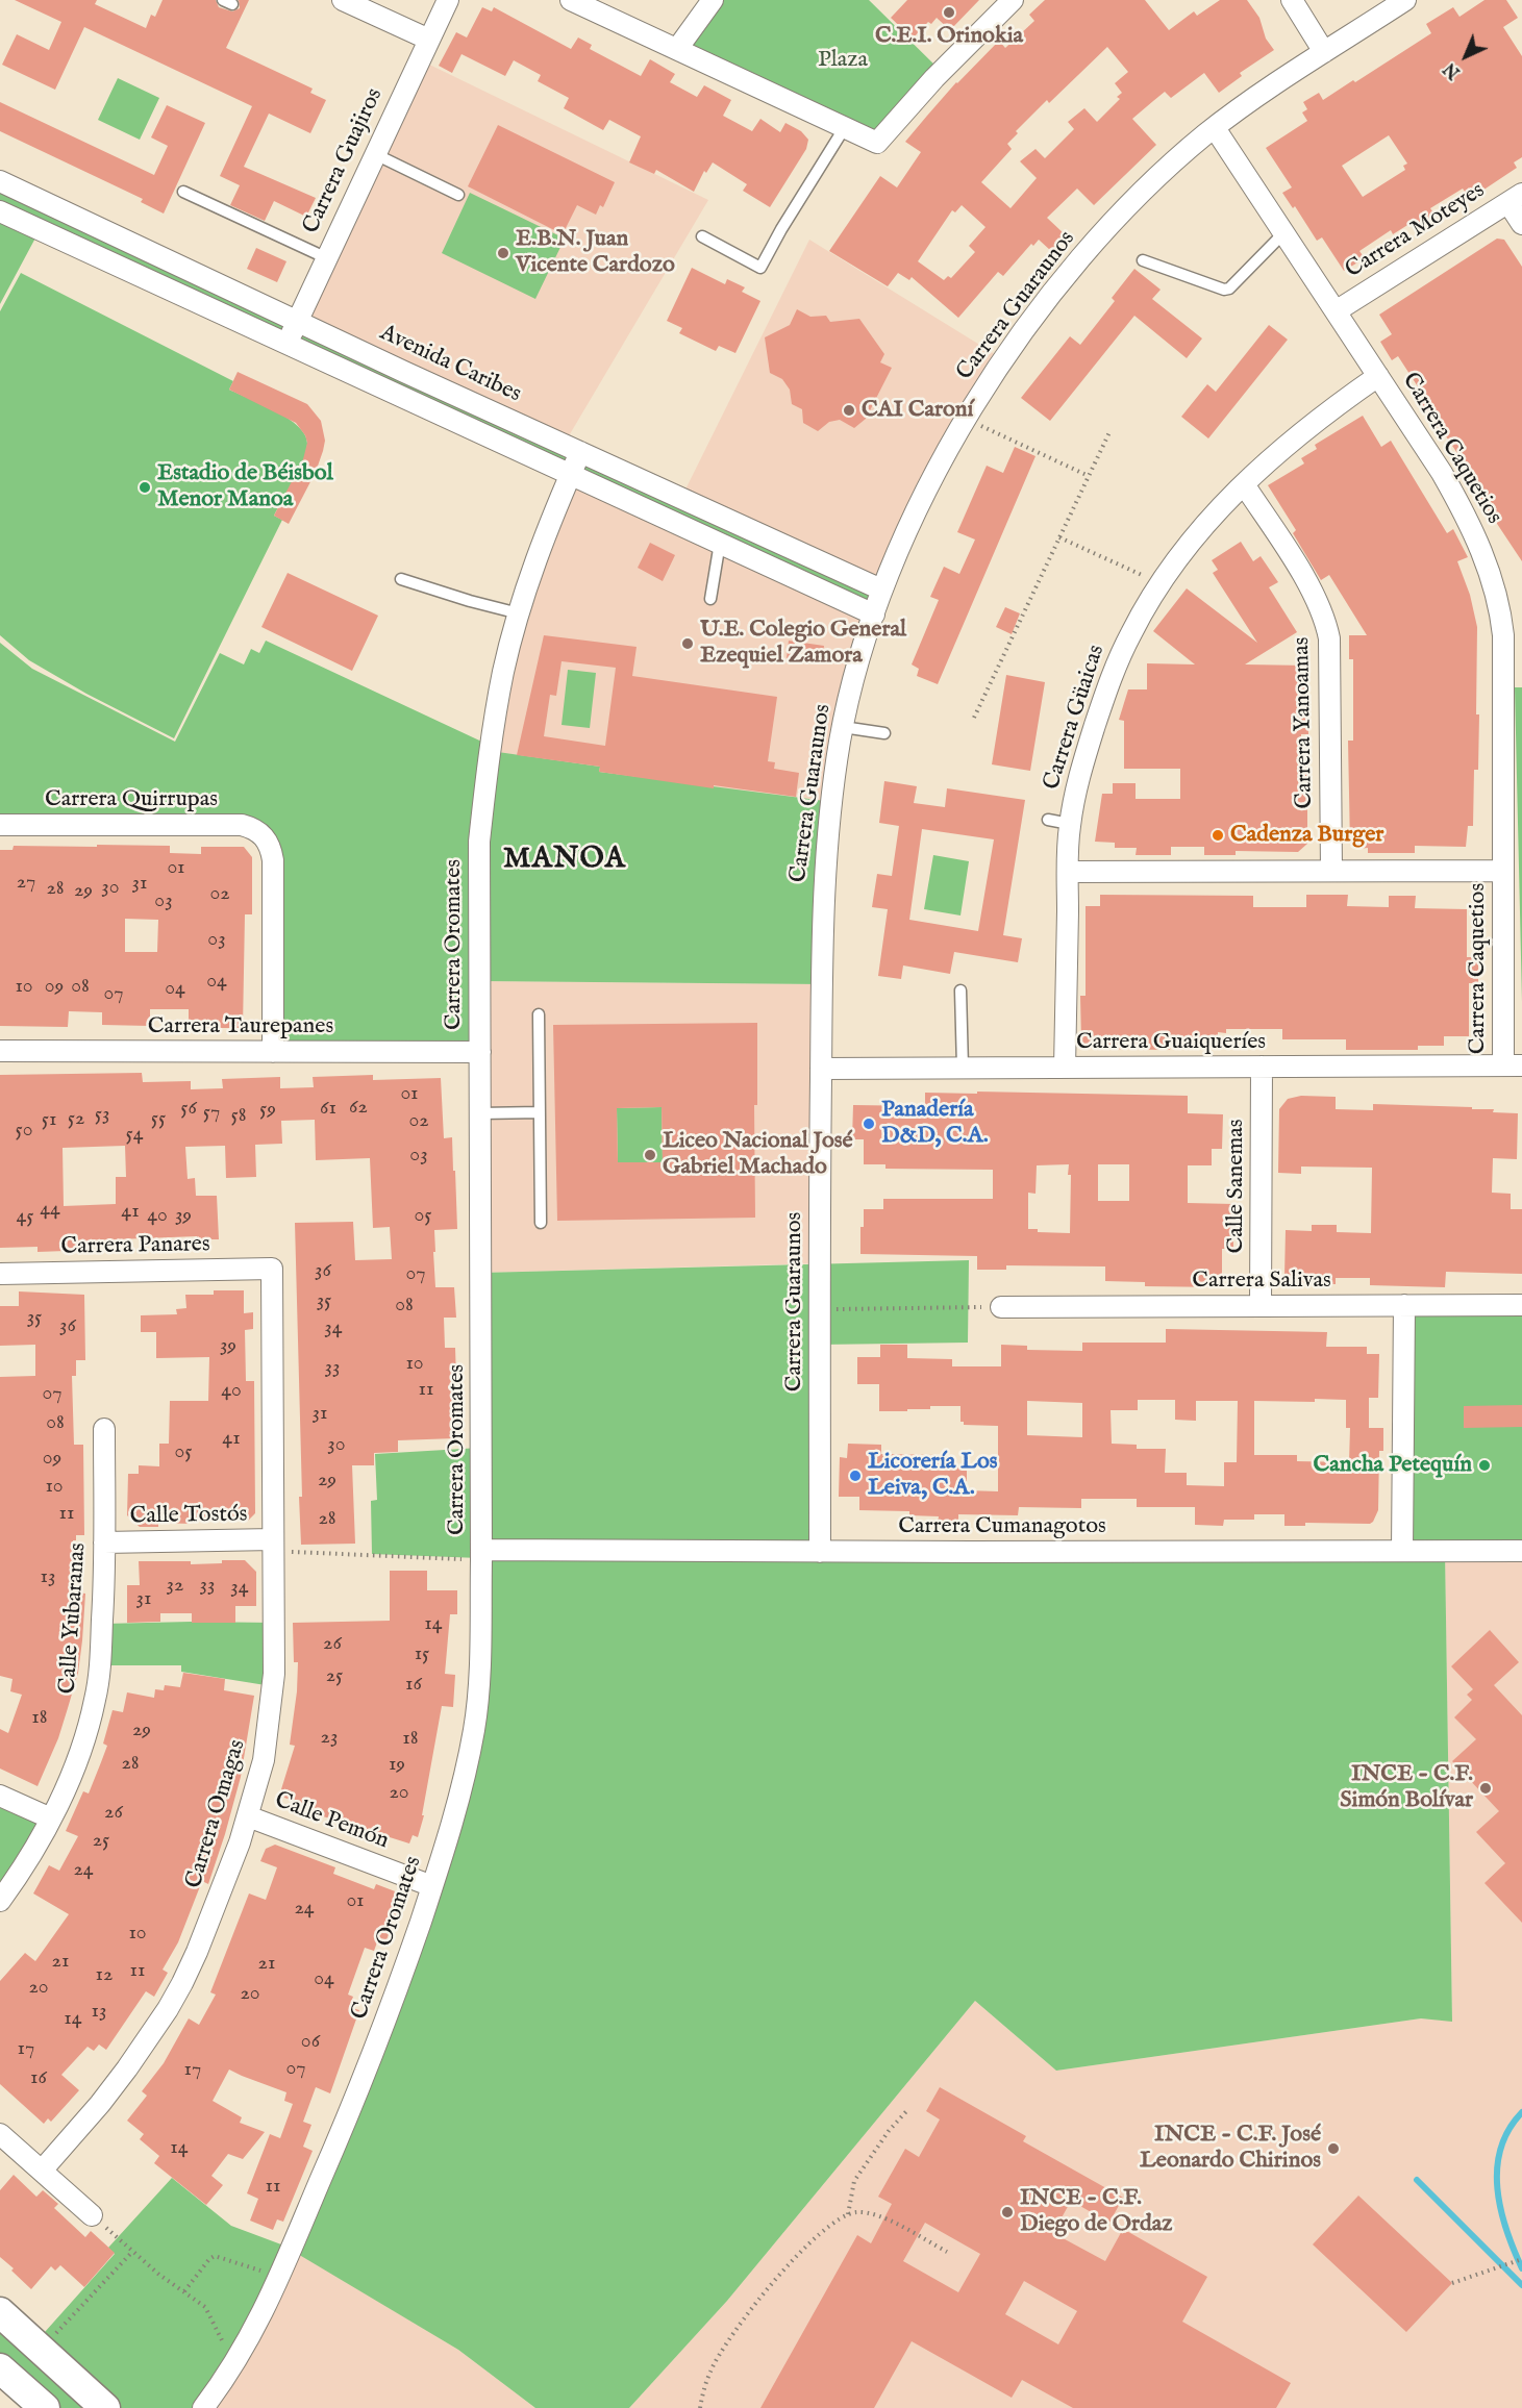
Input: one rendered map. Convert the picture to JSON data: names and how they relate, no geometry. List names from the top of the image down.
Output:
{
  "streets": {
    "street": [
      "Carrera Guajiros",
      "Carrera Moteyes",
      "Carrera Guaraunos",
      "Avenida Caribes",
      "Carrera Caquetios",
      "Carrera Güaicas",
      "Carrera Yanoamas",
      "Carrera Quirrupas",
      "Carrera Oromates",
      "Carrera Taurepanes",
      "Carrera Guaiqueríes",
      "Calle Sanemas",
      "Carrera Panares",
      "Carrera Salivas",
      "Calle Tostós",
      "Carrera Cumanagotos",
      "Calle Yubaranas",
      "Carrera Omagas",
      "Calle Pemón"
    ]
  },
  "crossings": [
    ["Carrera Guajiros", "Avenida Caribes"],
    ["Carrera Moteyes", "Carrera Caquetios"],
    ["Carrera Guaraunos", "Avenida Caribes"],
    ["Carrera Guaraunos", "Carrera Caquetios"],
    ["Carrera Guaraunos", "Carrera Guaiqueríes"],
    ["Carrera Guaraunos", "Carrera Cumanagotos"],
    ["Avenida Caribes", "Carrera Oromates"],
    ["Carrera Caquetios", "Carrera Güaicas"],
    ["Carrera Caquetios", "Carrera Guaiqueríes"],
    ["Carrera Güaicas", "Carrera Yanoamas"],
    ["Carrera Güaicas", "Carrera Guaiqueríes"],
    ["Carrera Quirrupas", "Carrera Taurepanes"],
    ["Carrera Oromates", "Carrera Taurepanes"],
    ["Carrera Oromates", "Carrera Cumanagotos"],
    ["Carrera Oromates", "Calle Pemón"],
    ["Carrera Guaiqueríes", "Calle Sanemas"],
    ["Calle Sanemas", "Carrera Salivas"],
    ["Carrera Panares", "Carrera Omagas"],
    ["Calle Tostós", "Calle Yubaranas"],
    ["Calle Tostós", "Carrera Omagas"],
    ["Carrera Omagas", "Calle Pemón"]
  ],
  "districts": ["MANOA"],
  "parks": ["Plaza"],
  "places": [
    "C.E.I. Orinokia",
    "E.B.N. Juan Vicente Cardozo",
    "CAI Caroní",
    "Estadio de Béisbol Menor Manoa",
    "U.E. Colegio General Ezequiel Zamora",
    "Cadenza Burger",
    "Panadería D&D, C.A.",
    "Liceo Nacional José Gabriel Machado",
    "Cancha Petequín",
    "Licorería Los Leiva, C.A.",
    "INCE - C.F. Simón Bolívar",
    "INCE - C.F. José Leonardo Chirinos",
    "INCE - C.F. Diego de Ordaz"
  ],
  "house_numbers": [
    "01",
    "27",
    "31",
    "30",
    "28",
    "29",
    "02",
    "03",
    "03",
    "04",
    "10",
    "09",
    "08",
    "04",
    "07",
    "01",
    "62",
    "56",
    "61",
    "59",
    "57",
    "53",
    "58",
    "52",
    "55",
    "51",
    "02",
    "50",
    "54",
    "03",
    "44",
    "41",
    "40",
    "39",
    "05",
    "45",
    "36",
    "07",
    "35",
    "08",
    "35",
    "36",
    "34",
    "39",
    "10",
    "33",
    "11",
    "40",
    "07",
    "31",
    "08",
    "41",
    "30",
    "05",
    "09",
    "29",
    "10",
    "11",
    "28",
    "13",
    "32",
    "33",
    "34",
    "31",
    "14",
    "26",
    "15",
    "25",
    "16",
    "18",
    "29",
    "23",
    "18",
    "28",
    "19",
    "20",
    "26",
    "25",
    "24",
    "01",
    "24",
    "10",
    "21",
    "21",
    "11",
    "12",
    "04",
    "20",
    "20",
    "13",
    "14",
    "06",
    "17",
    "07",
    "17",
    "16",
    "14",
    "11"
  ],
  "north": "bottom left"
}
